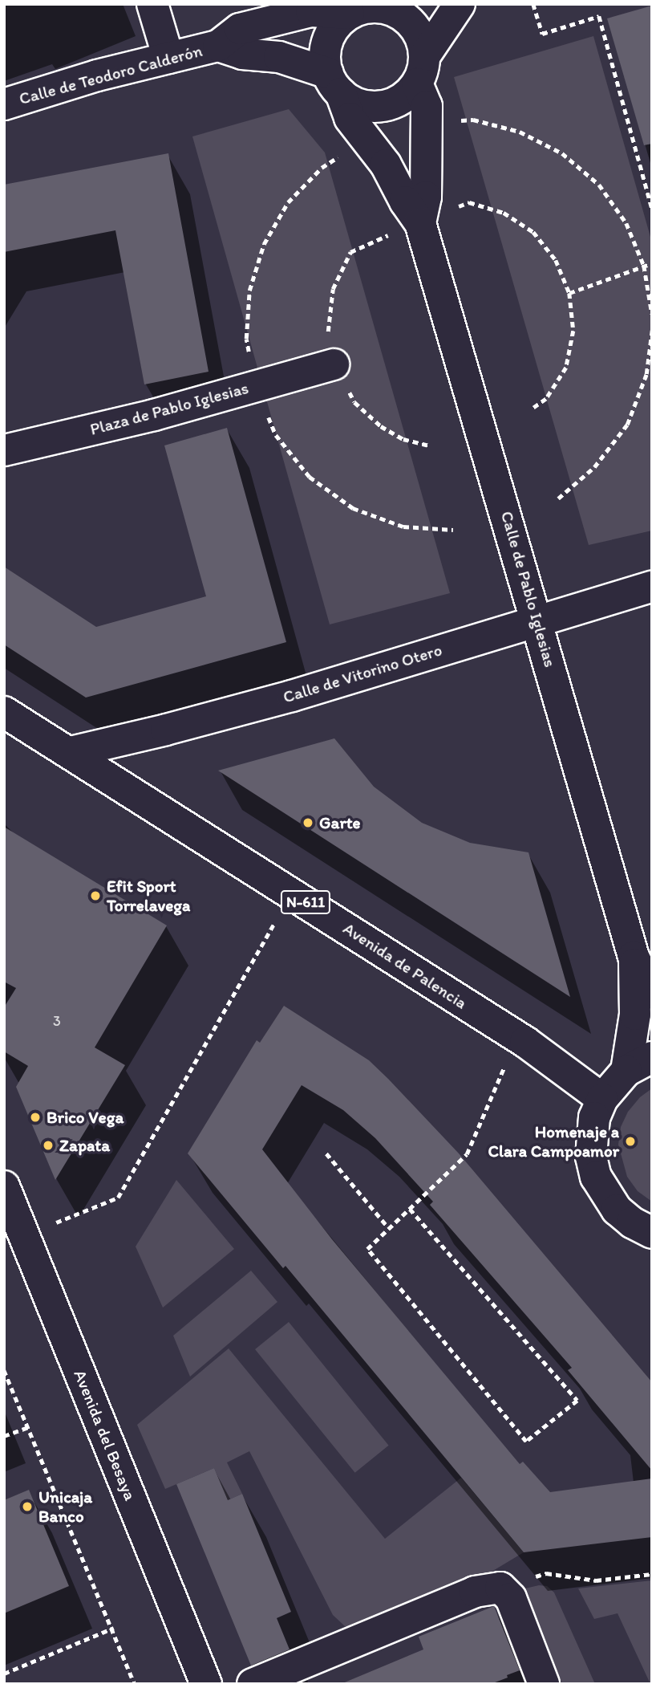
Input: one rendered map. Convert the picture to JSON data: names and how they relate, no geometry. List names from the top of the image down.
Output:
{
  "streets": {
    "main road": [
      "Calle de Teodoro Calderón",
      "Plaza de Pablo Iglesias",
      "Calle de Pablo Iglesias",
      "Calle de Vitorino Otero",
      "N-611",
      "Avenida de Palencia",
      "Avenida del Besaya"
    ]
  },
  "crossings": [
    ["Calle de Teodoro Calderón", "Calle de Pablo Iglesias"],
    ["Calle de Pablo Iglesias", "Calle de Vitorino Otero"],
    ["Calle de Vitorino Otero", "Avenida de Palencia"]
  ],
  "places": [
    "Garte",
    "Efit Sport Torrelavega",
    "Brico Vega",
    "Homenaje a Clara Campoamor",
    "Zapata",
    "Unicaja Banco"
  ],
  "house_numbers": ["3"]
}
